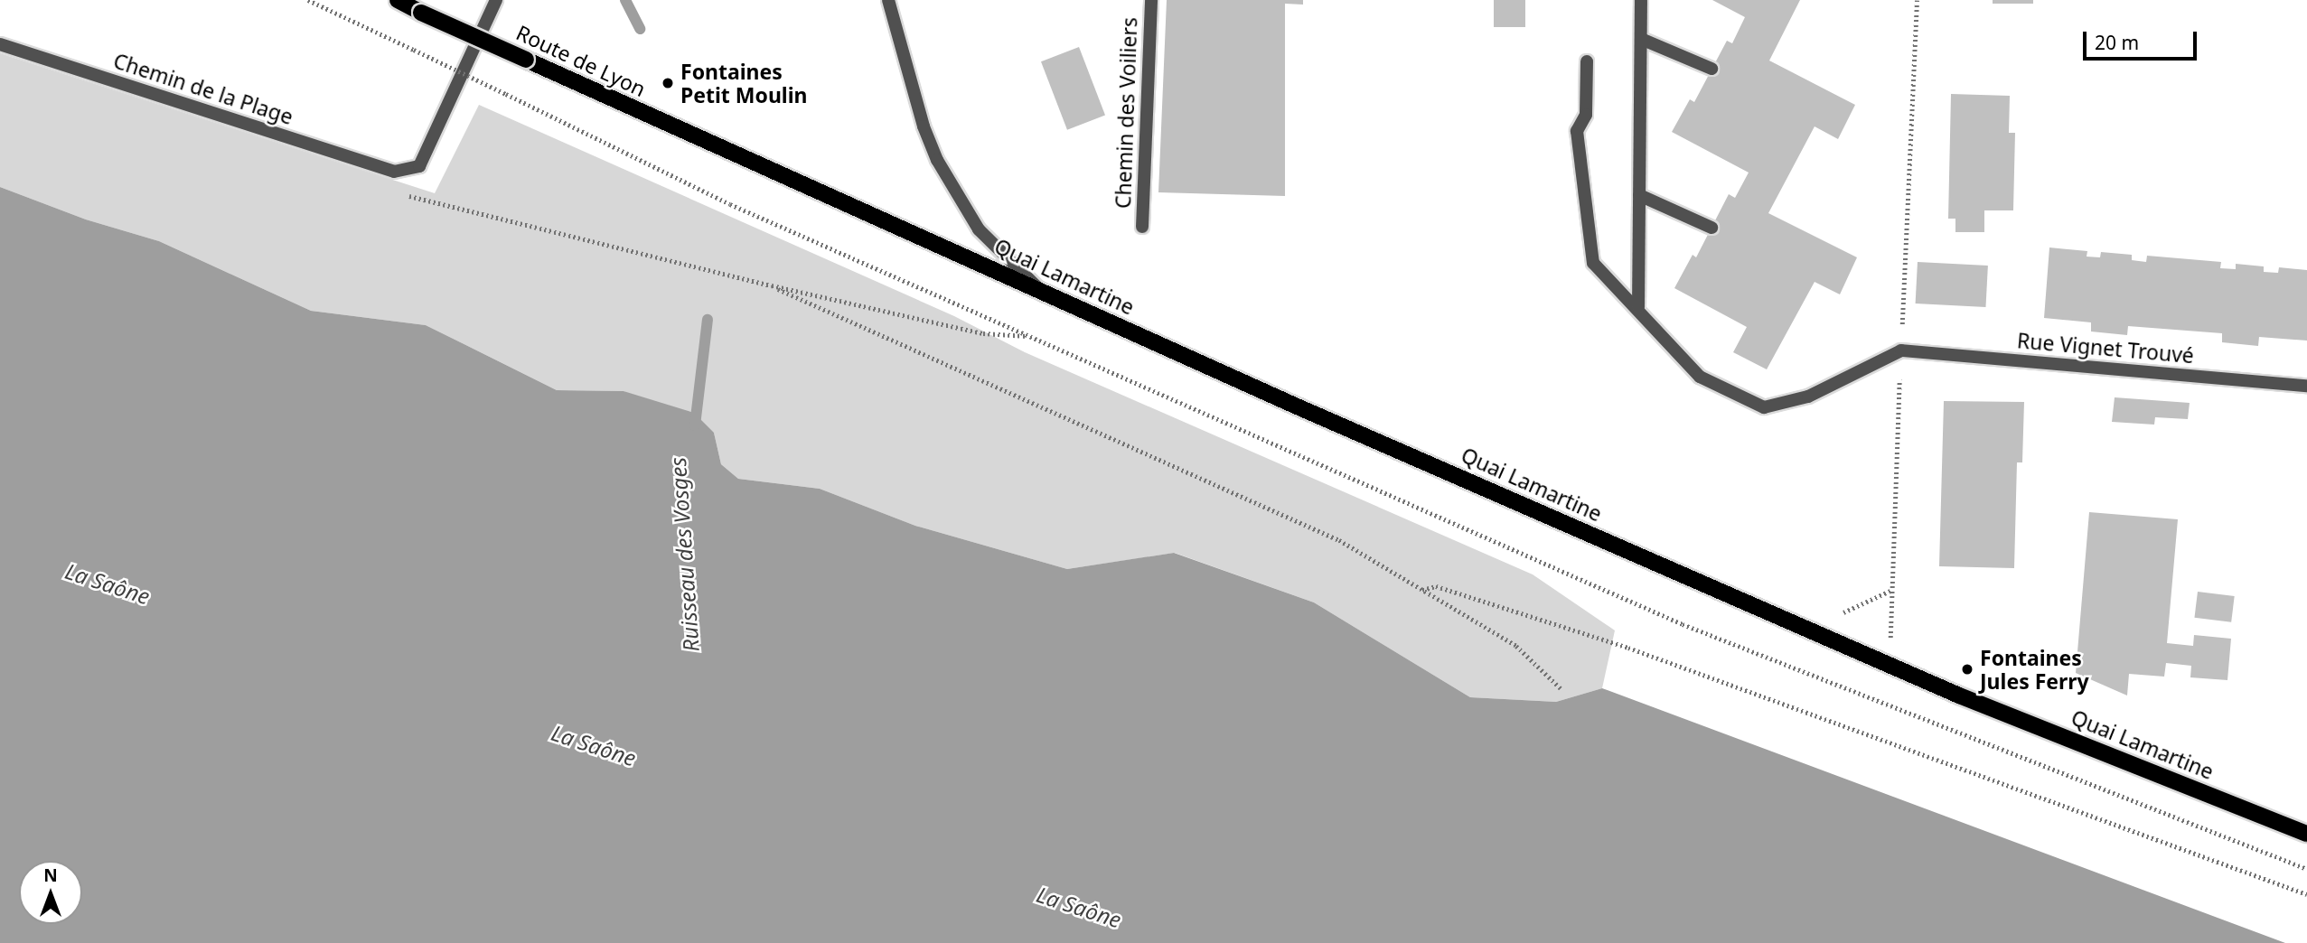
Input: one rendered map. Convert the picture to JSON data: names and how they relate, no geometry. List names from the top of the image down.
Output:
{
  "streets": {
    "main road": ["Route de Lyon", "Quai Lamartine"],
    "street": ["Chemin de la Plage", "Chemin des Voiliers", "Rue Vignet Trouvé"]
  },
  "crossings": [
    ["Route de Lyon", "Quai Lamartine"]
  ],
  "water": ["Ruisseau des Vosges", "La Saône"],
  "places": ["Fontaines Petit Moulin", "Fontaines Jules Ferry"],
  "scale_bar": "20 m",
  "north": "top"
}
